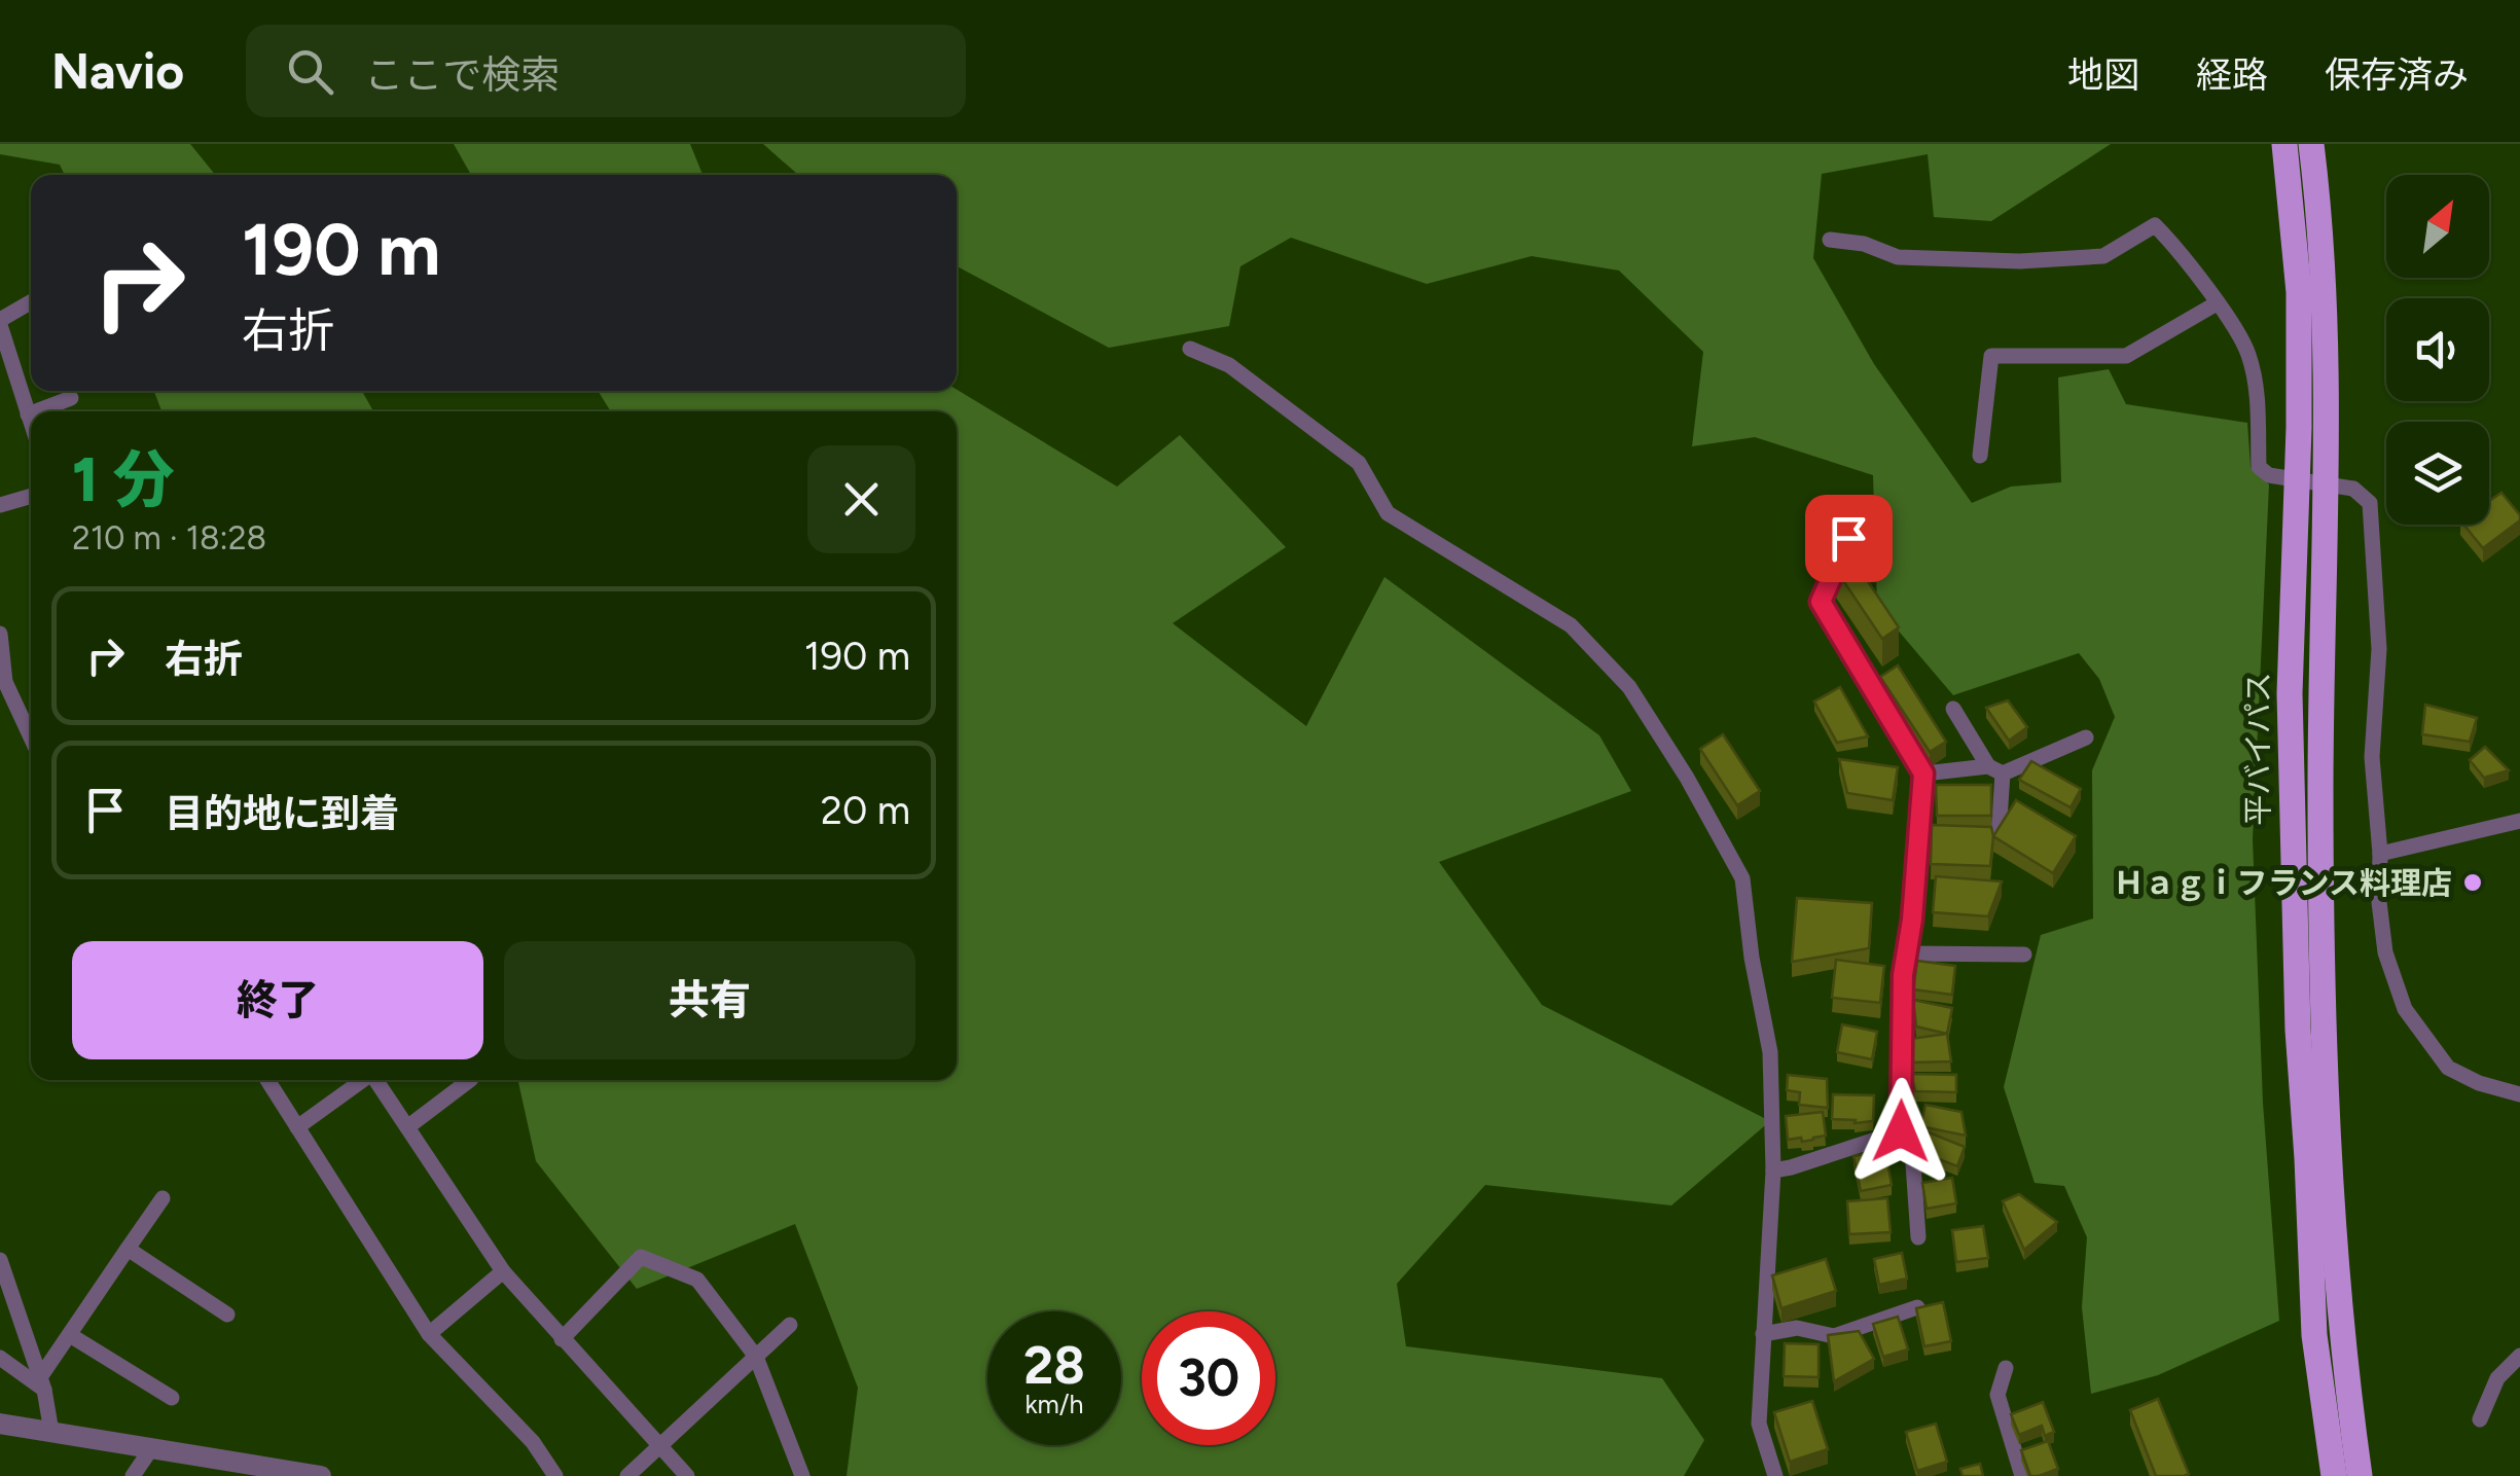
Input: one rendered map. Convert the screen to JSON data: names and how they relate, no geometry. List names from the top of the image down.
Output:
{
  "streets": {
    "highway": ["平バイパス"]
  },
  "places": ["Ｈａｇｉフランス料理店"],
  "north": "top right",
  "page": {
    "header": "Navio",
    "search": "ここで検索",
    "nav": ["地図", "経路", "保存済み"],
    "turn": ["190 m", "右折"],
    "heading": ["1 分", "210 m · 18:28"],
    "list": [
      {
        "name": "右折",
        "value": "190 m"
      },
      {
        "name": "目的地に到着",
        "value": "20 m"
      }
    ],
    "buttons": ["終了", "共有"],
    "speed": "28 km/h",
    "limit": "30"
  }
}
